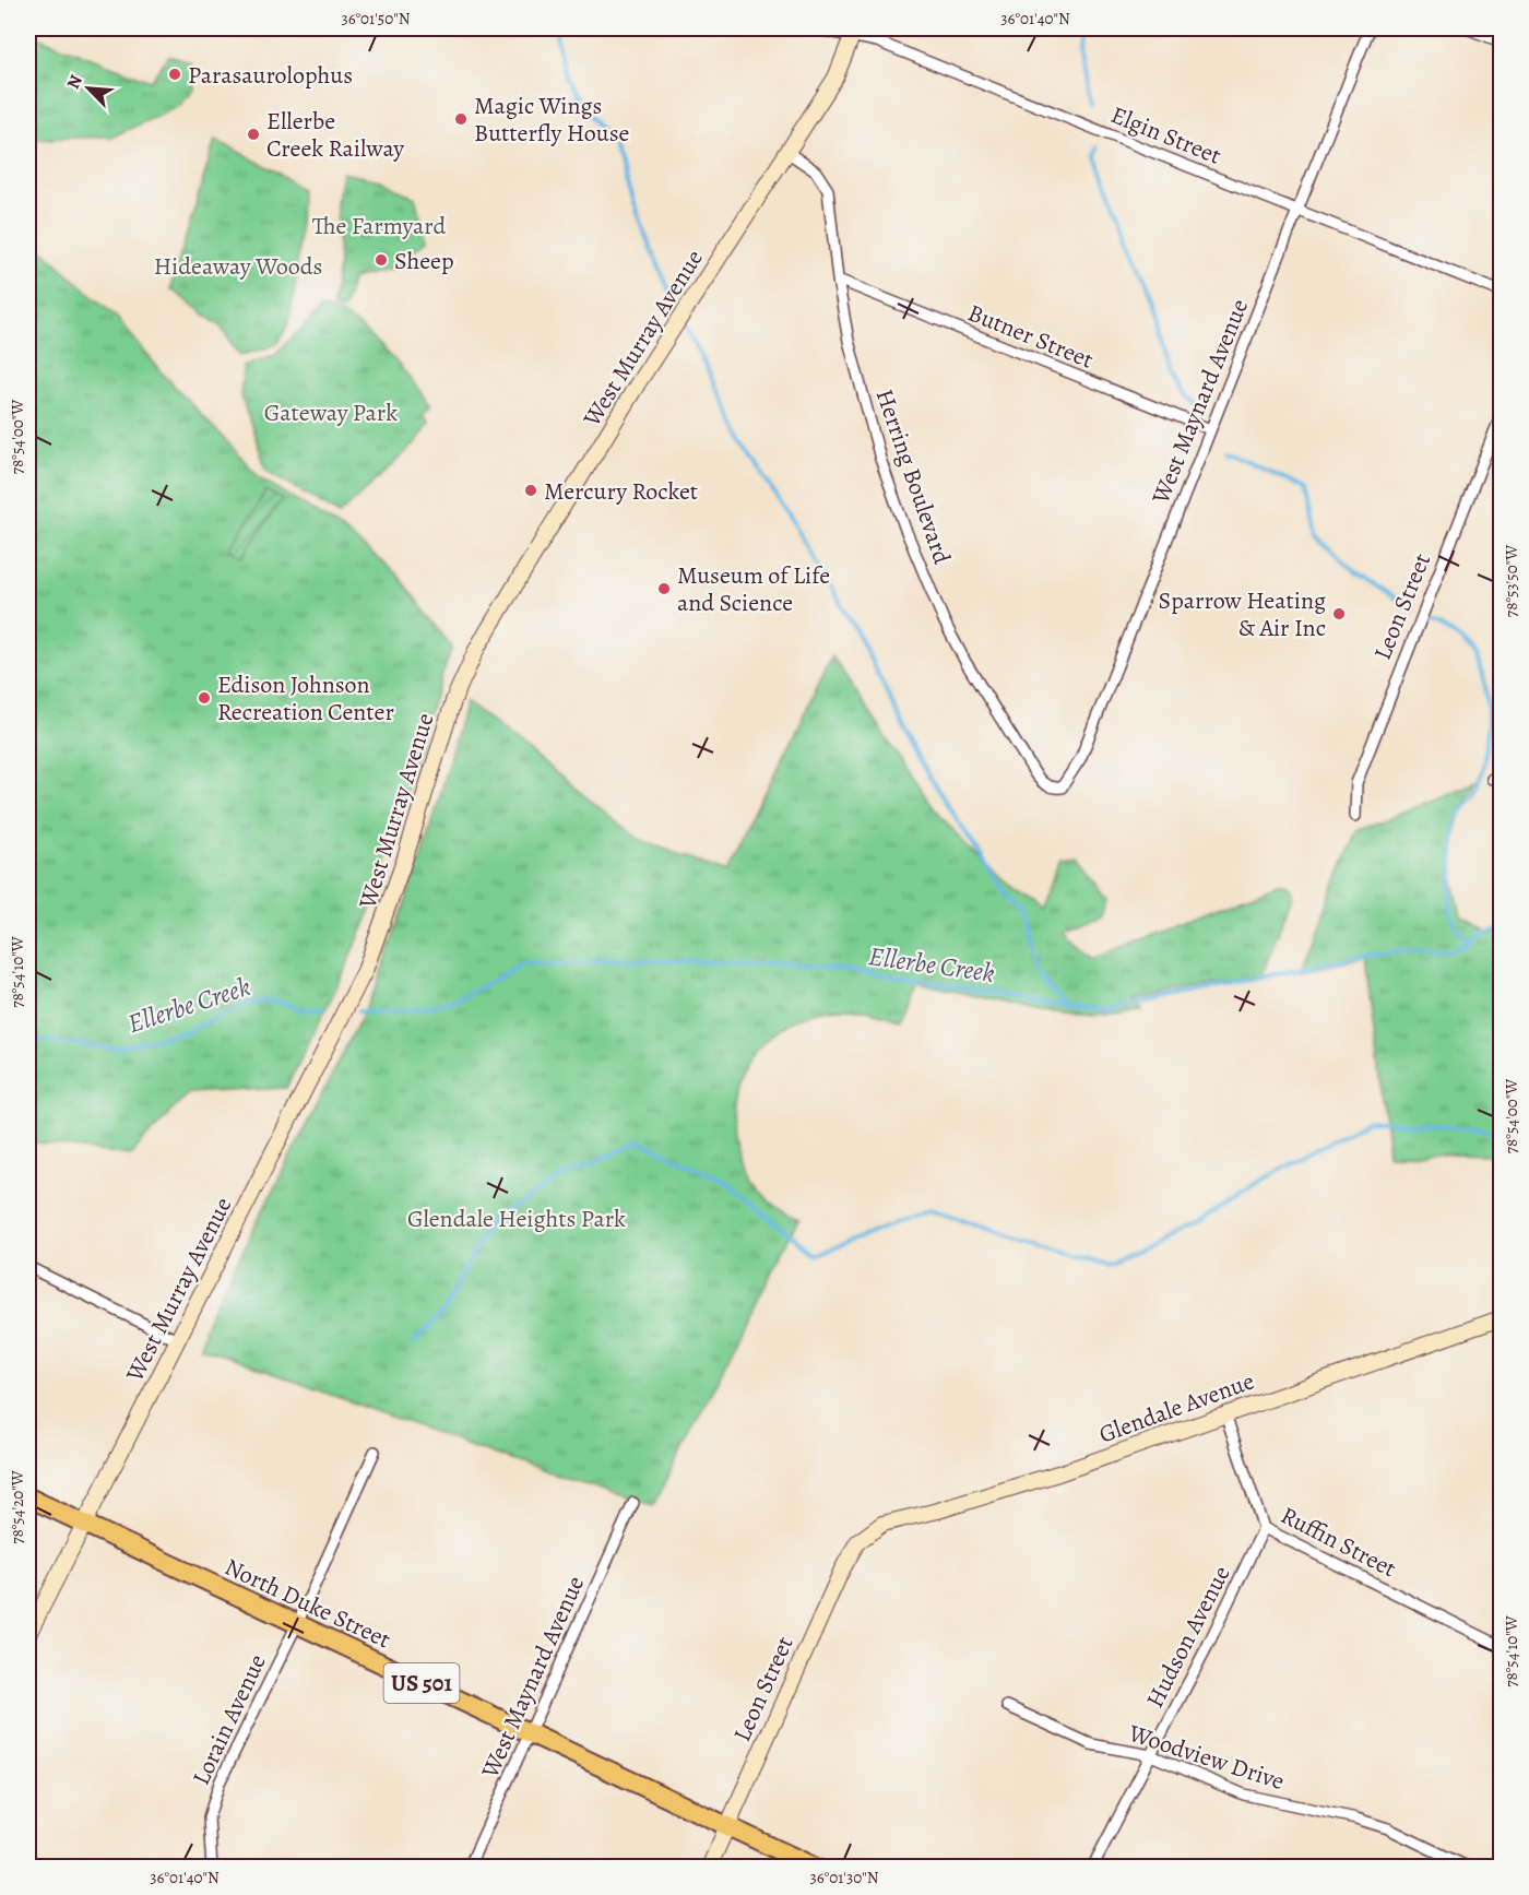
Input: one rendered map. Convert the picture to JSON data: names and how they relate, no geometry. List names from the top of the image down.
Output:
{
  "streets": {
    "highway": ["North Duke Street", "US 501"],
    "street": [
      "Elgin Street",
      "Butner Street",
      "West Murray Avenue",
      "West Maynard Avenue",
      "Herring Boulevard",
      "Leon Street",
      "Glendale Avenue",
      "Ruffin Street",
      "Hudson Avenue",
      "Lorain Avenue",
      "Woodview Drive"
    ]
  },
  "crossings": [
    ["Elgin Street", "West Murray Avenue"],
    ["Elgin Street", "West Maynard Avenue"],
    ["Butner Street", "West Maynard Avenue"],
    ["Butner Street", "Herring Boulevard"],
    ["West Murray Avenue", "Herring Boulevard"],
    ["West Murray Avenue", "North Duke Street"],
    ["West Maynard Avenue", "Herring Boulevard"],
    ["West Maynard Avenue", "North Duke Street"],
    ["Leon Street", "Glendale Avenue"],
    ["Leon Street", "North Duke Street"],
    ["Glendale Avenue", "Ruffin Street"],
    ["Ruffin Street", "Hudson Avenue"],
    ["North Duke Street", "Lorain Avenue"],
    ["Hudson Avenue", "Woodview Drive"]
  ],
  "water": ["Ellerbe Creek"],
  "parks": [
    "The Farmyard",
    "Hideaway Woods",
    "Gateway Park",
    "Glendale Heights Park"
  ],
  "places": [
    "Parasaurolophus",
    "Magic Wings Butterfly House",
    "Ellerbe Creek Railway",
    "Sheep",
    "Mercury Rocket",
    "Museum of Life and Science",
    "Sparrow Heating & Air Inc",
    "Edison Johnson Recreation Center"
  ],
  "north": "top left",
  "coordinates": [
    "36°01'50\"N",
    "36°01'40\"N",
    "78°54'00\"W",
    "78°53'50\"W",
    "78°54'10\"W",
    "78°54'20\"W",
    "36°01'30\"N"
  ]
}
